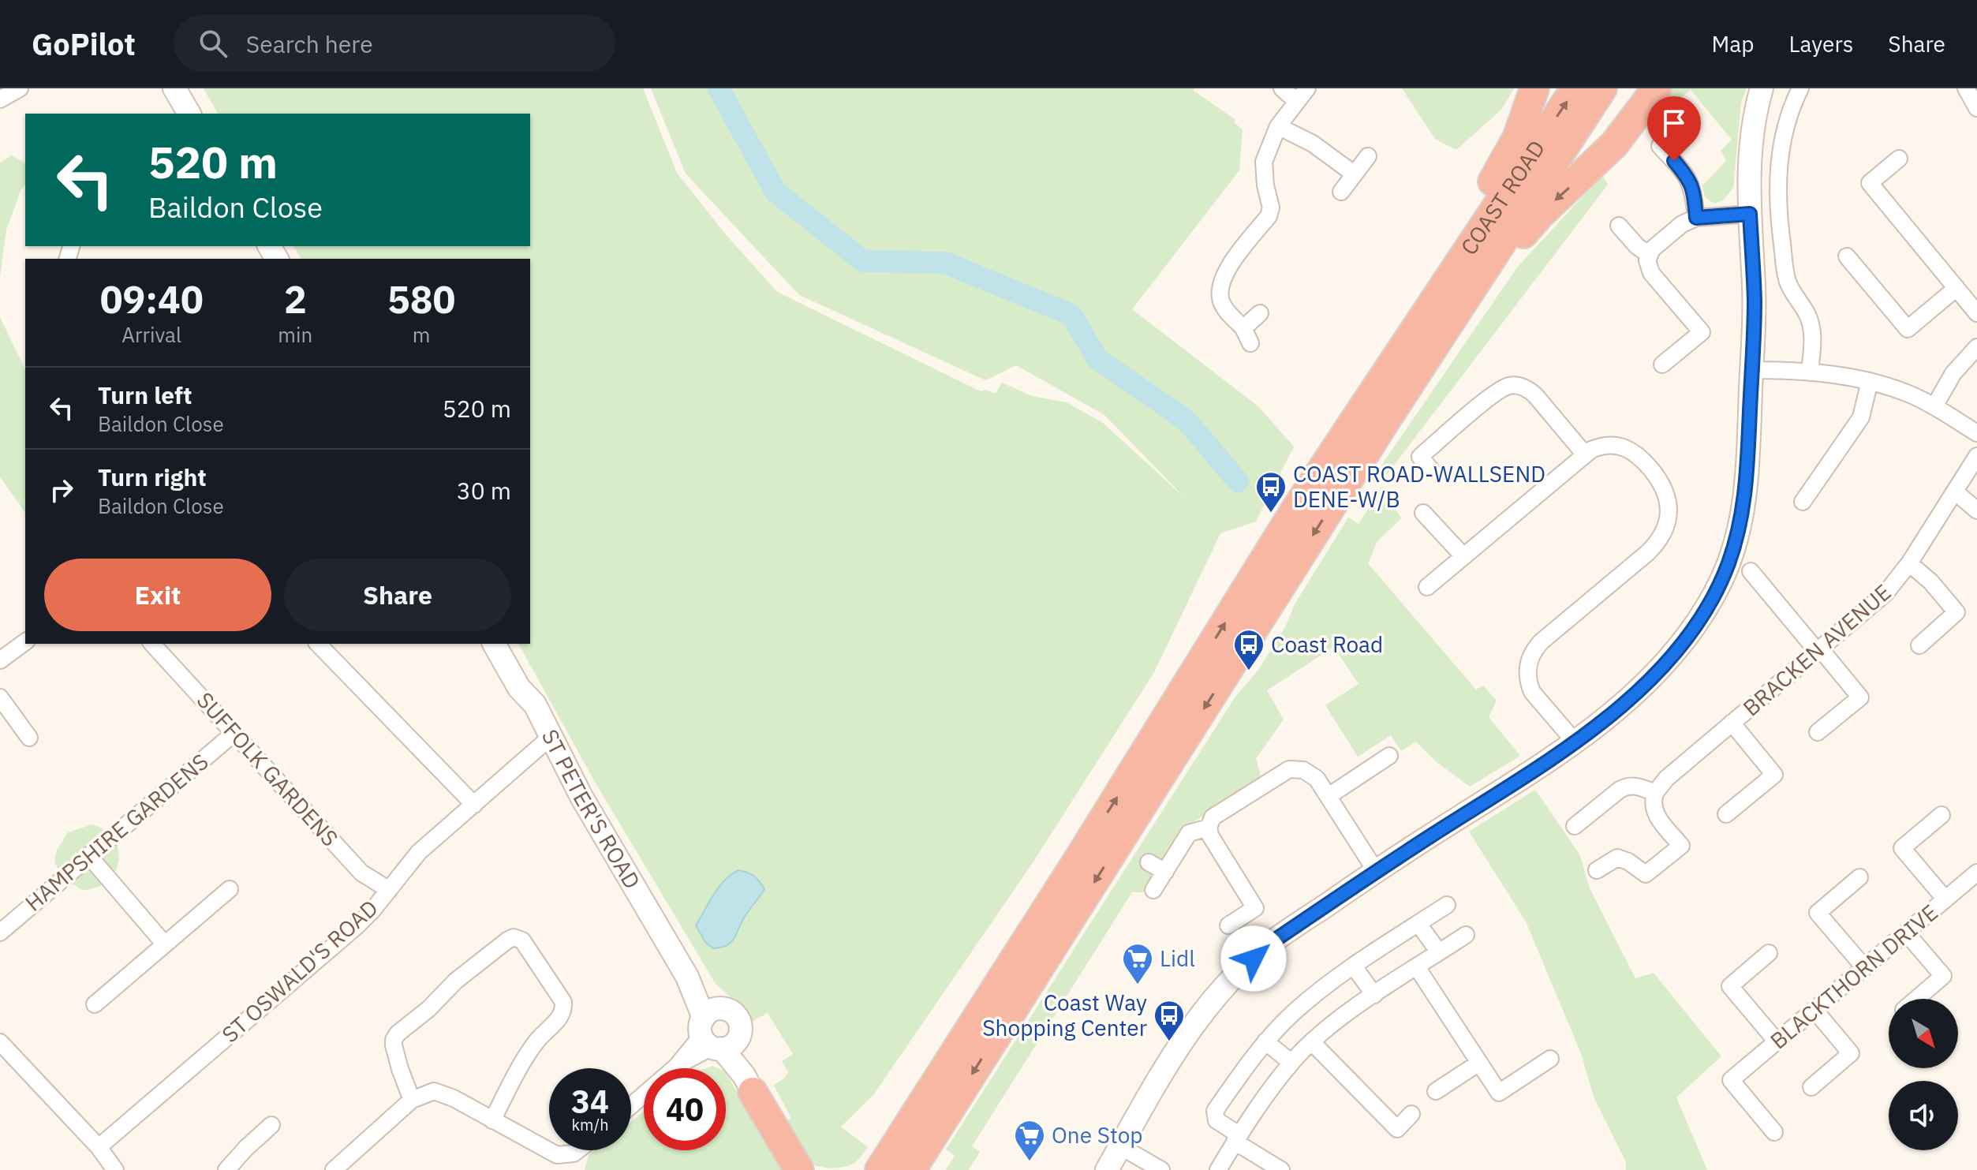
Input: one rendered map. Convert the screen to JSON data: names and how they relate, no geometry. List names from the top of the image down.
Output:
{
  "streets": {
    "highway": ["COAST ROAD"],
    "street": [
      "BRACKEN AVENUE",
      "SUFFOLK GARDENS",
      "ST PETER'S ROAD",
      "HAMPSHIRE GARDENS",
      "ST OSWALD'S ROAD",
      "BLACKTHORN DRIVE"
    ]
  },
  "crossings": [
    ["SUFFOLK GARDENS", "HAMPSHIRE GARDENS"],
    ["SUFFOLK GARDENS", "ST OSWALD'S ROAD"],
    ["ST PETER'S ROAD", "ST OSWALD'S ROAD"]
  ],
  "places": {
    "bus stop": ["COAST ROAD-WALLSEND DENE-W/B", "Coast Road", "Coast Way Shopping Center"],
    "supermarket": ["Lidl", "One Stop"]
  },
  "north": "bottom right",
  "page": {
    "header": "GoPilot",
    "search": "Search here",
    "nav": ["Map", "Layers", "Share"],
    "turn": ["520 m", "Baildon Close"],
    "eta": [
      "09:40",
      "Arrival",
      "2",
      "min",
      "580",
      "m"
    ],
    "list": [
      {
        "name": "Turn left",
        "note": "Baildon Close",
        "value": "520 m"
      },
      {
        "name": "Turn right",
        "note": "Baildon Close",
        "value": "30 m"
      }
    ],
    "buttons": ["Exit", "Share"],
    "speed": "34 km/h",
    "limit": "40"
  }
}
